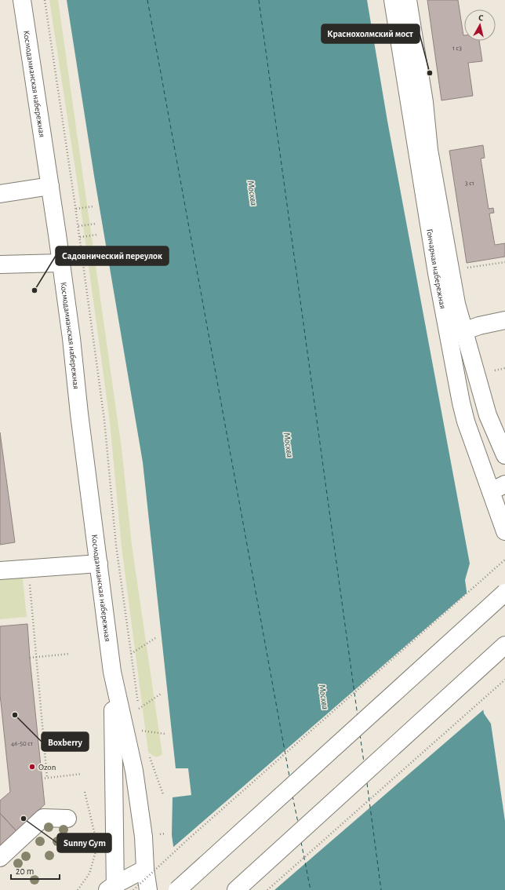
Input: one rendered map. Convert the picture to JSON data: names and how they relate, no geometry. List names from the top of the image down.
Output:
{
  "streets": {
    "main road": ["Космодамианская набережная", "Гончарная набережная"]
  },
  "water": ["Москва"],
  "places": [
    "Краснохолмский мост",
    "Садовнический переулок",
    "Boxberry",
    "Ozon",
    "Sunny Gym"
  ],
  "house_numbers": ["1 с3", "3 с1", "46-50 с1"],
  "scale_bar": "20 m",
  "north": "top"
}
